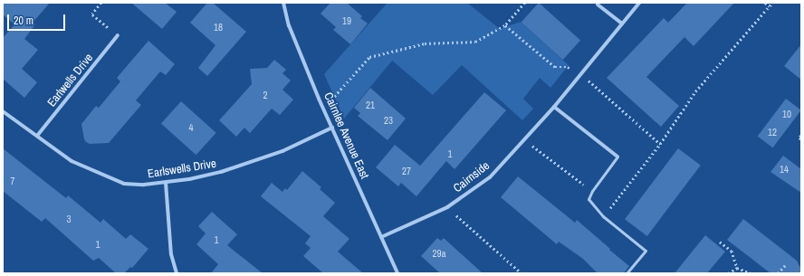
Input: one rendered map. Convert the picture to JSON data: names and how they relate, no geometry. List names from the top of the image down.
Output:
{
  "streets": {
    "street": [
      "Earlwells Drive",
      "Cairnlee Avenue East",
      "Earlswells Drive",
      "Cairnside"
    ]
  },
  "crossings": [
    ["Earlwells Drive", "Earlswells Drive"],
    ["Cairnlee Avenue East", "Earlswells Drive"],
    ["Cairnlee Avenue East", "Cairnside"]
  ],
  "house_numbers": [
    "19",
    "18",
    "2",
    "21",
    "10",
    "23",
    "4",
    "12",
    "1",
    "14",
    "27",
    "7",
    "3",
    "1",
    "1",
    "29a"
  ],
  "scale_bar": "20 m"
}
